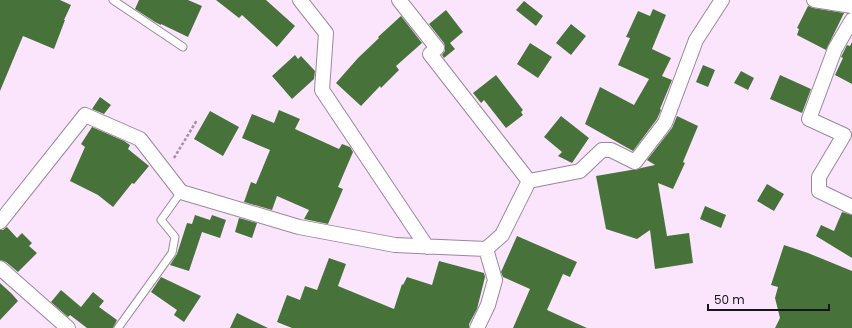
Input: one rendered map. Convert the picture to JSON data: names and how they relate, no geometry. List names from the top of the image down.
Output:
{
  "scale_bar": "50 m"
}
